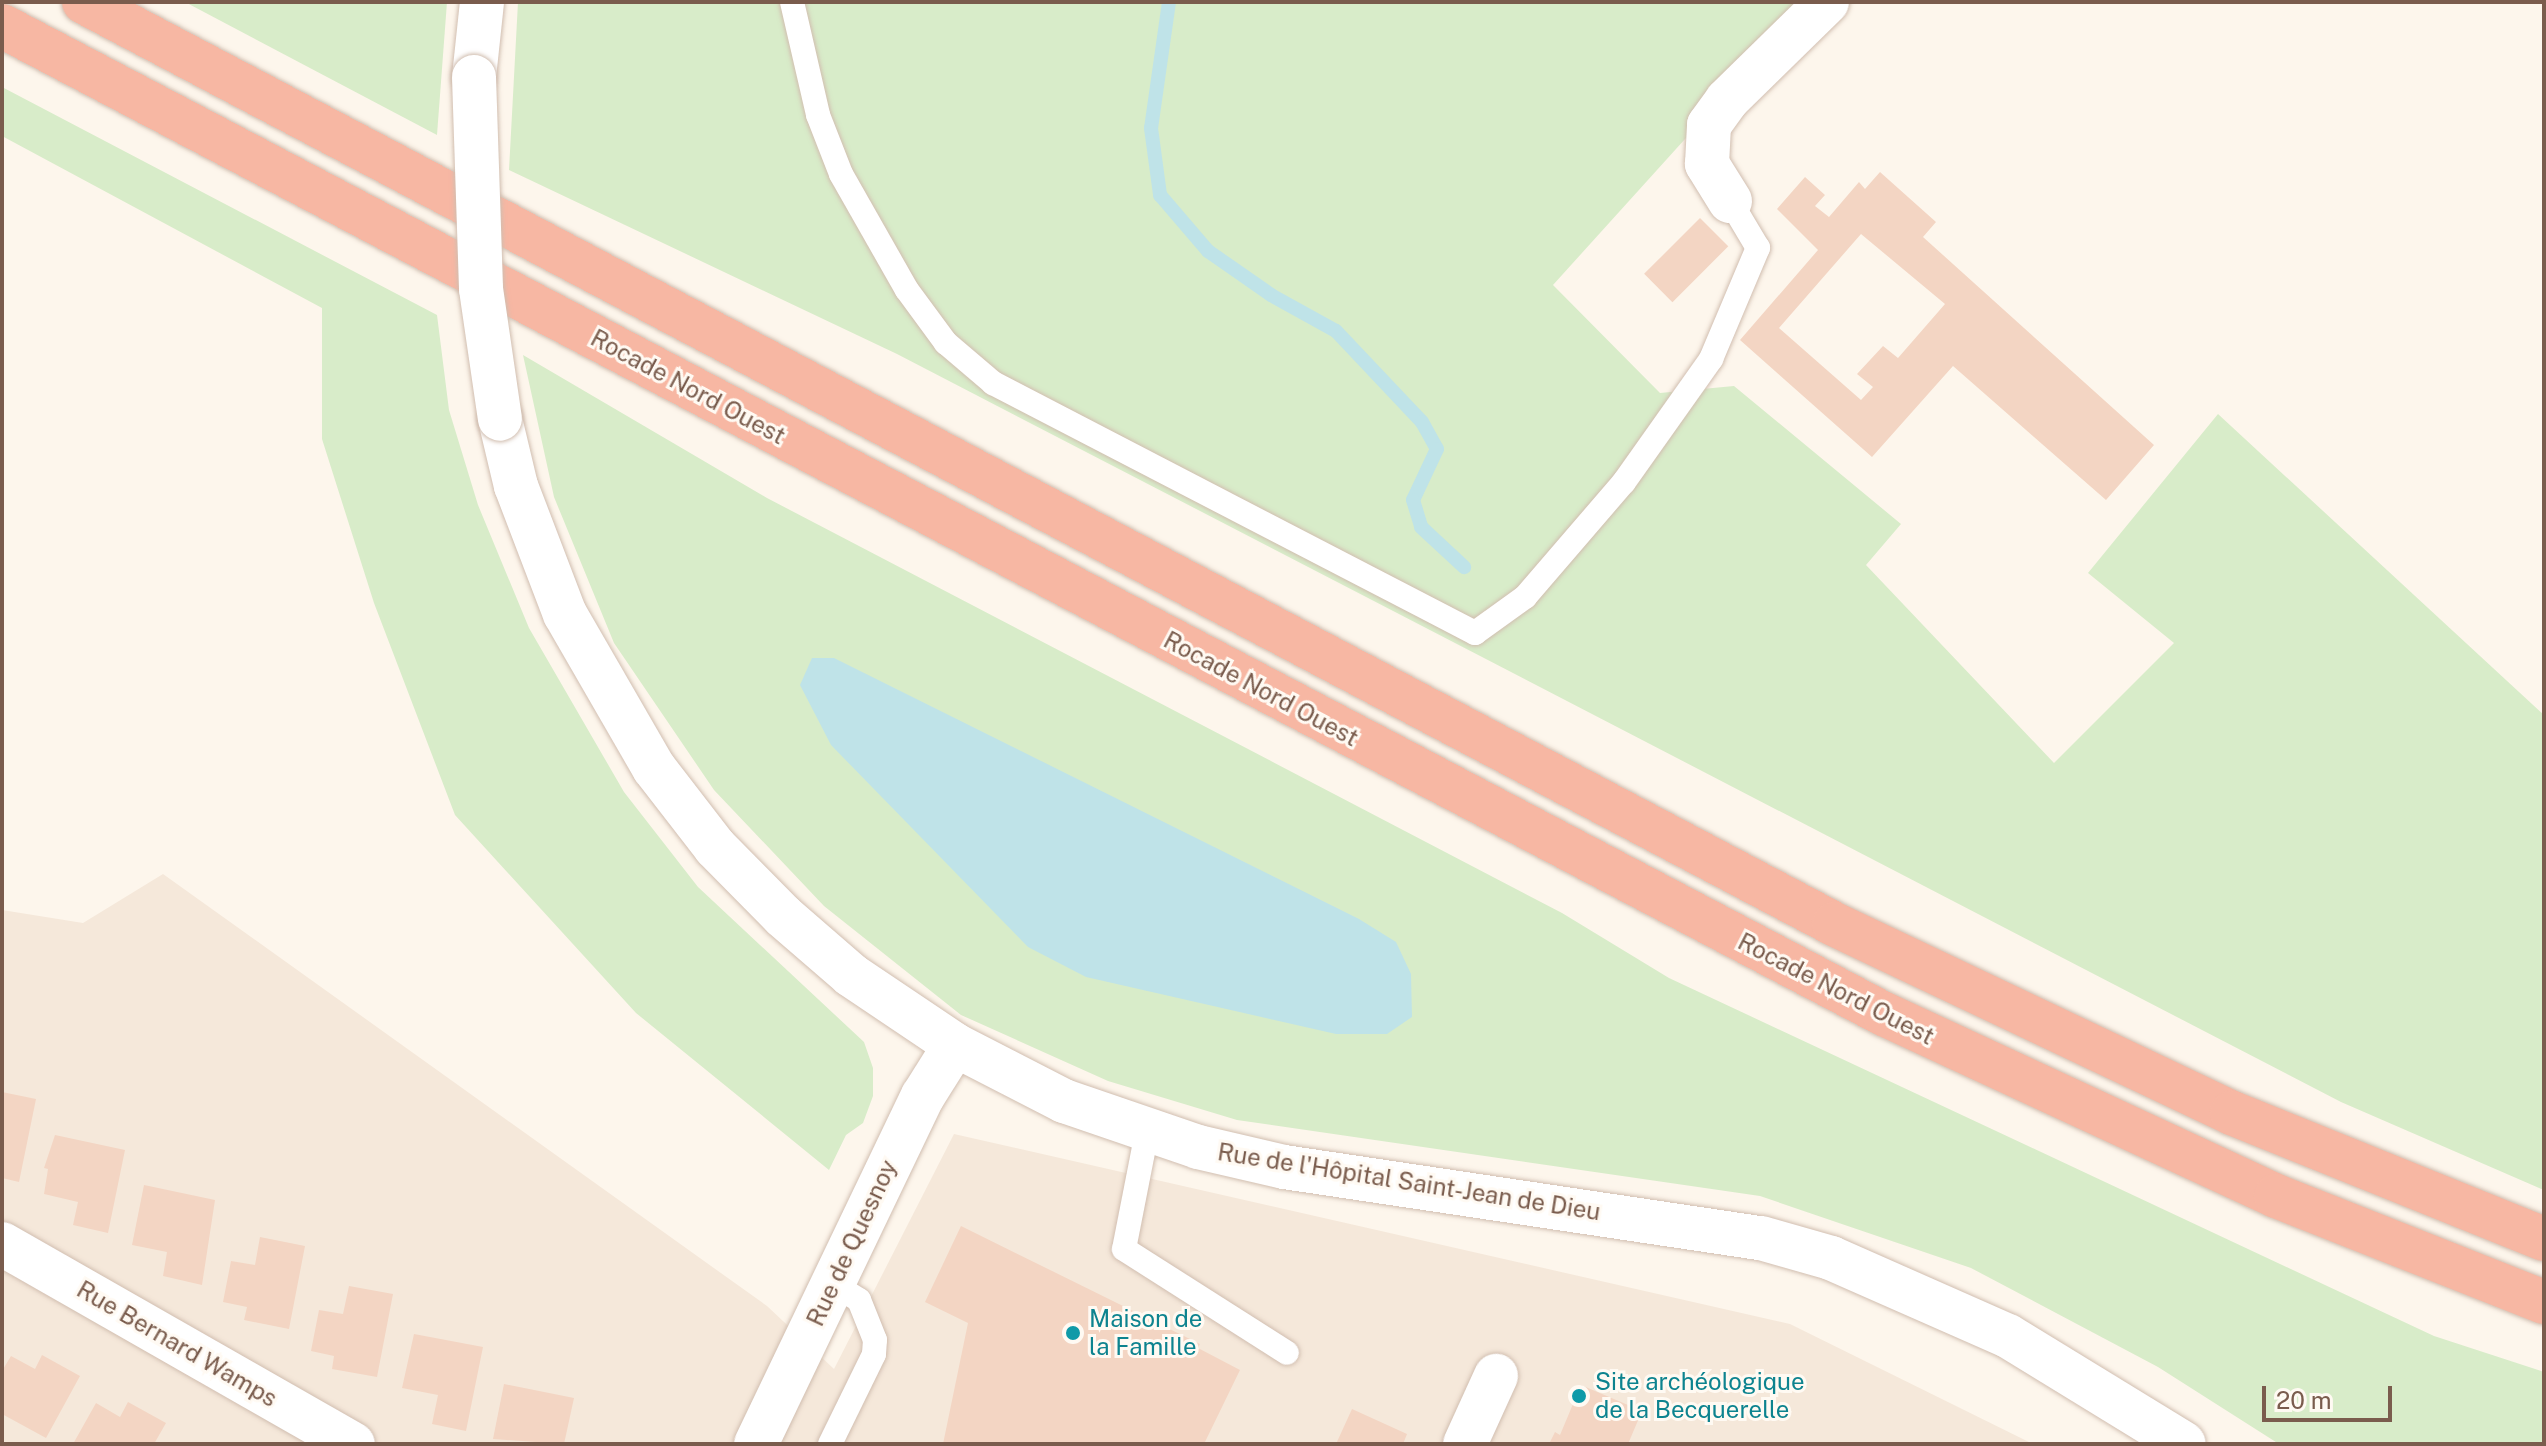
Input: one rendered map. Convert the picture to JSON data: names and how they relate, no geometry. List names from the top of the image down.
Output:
{
  "streets": {
    "highway": ["Rocade Nord Ouest"],
    "street": ["Rue de l'Hôpital Saint-Jean de Dieu", "Rue de Quesnoy", "Rue Bernard Wamps"]
  },
  "crossings": [
    ["Rue de l'Hôpital Saint-Jean de Dieu", "Rue de Quesnoy"]
  ],
  "places": ["Maison de la Famille", "Site archéologique de la Becquerelle"],
  "scale_bar": "20 m"
}
